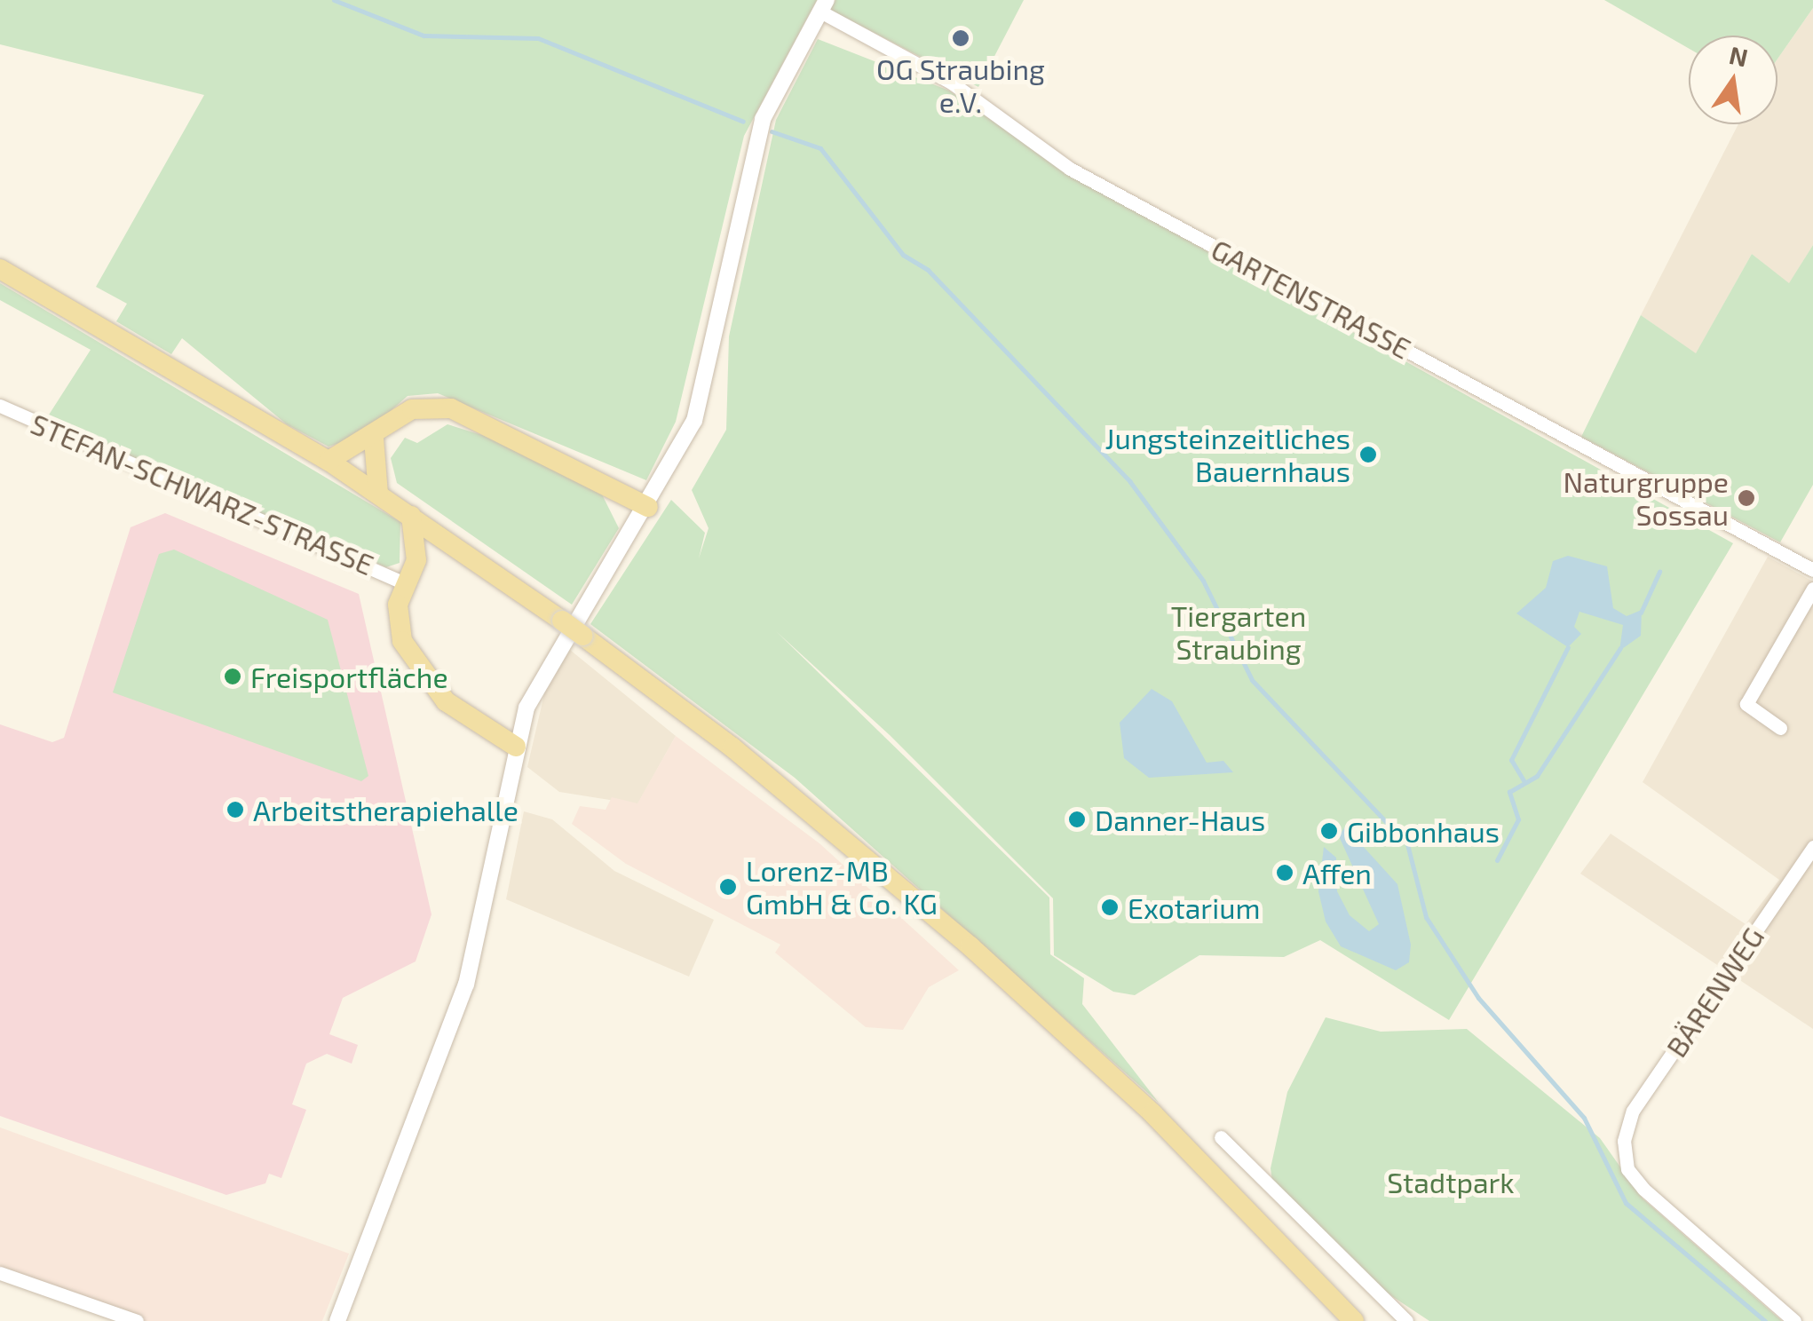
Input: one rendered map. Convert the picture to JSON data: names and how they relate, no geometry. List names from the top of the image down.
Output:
{
  "streets": {
    "street": ["GARTENSTRASSE", "STEFAN-SCHWARZ-STRASSE", "BÄRENWEG"]
  },
  "parks": ["Tiergarten Straubing", "Stadtpark"],
  "places": [
    "OG Straubing e.V.",
    "Jungsteinzeitliches Bauernhaus",
    "Naturgruppe Sossau",
    "Freisportfläche",
    "Arbeitstherapiehalle",
    "Danner-Haus",
    "Gibbonhaus",
    "Affen",
    "Lorenz-MB GmbH & Co. KG",
    "Exotarium"
  ],
  "north": "top"
}
